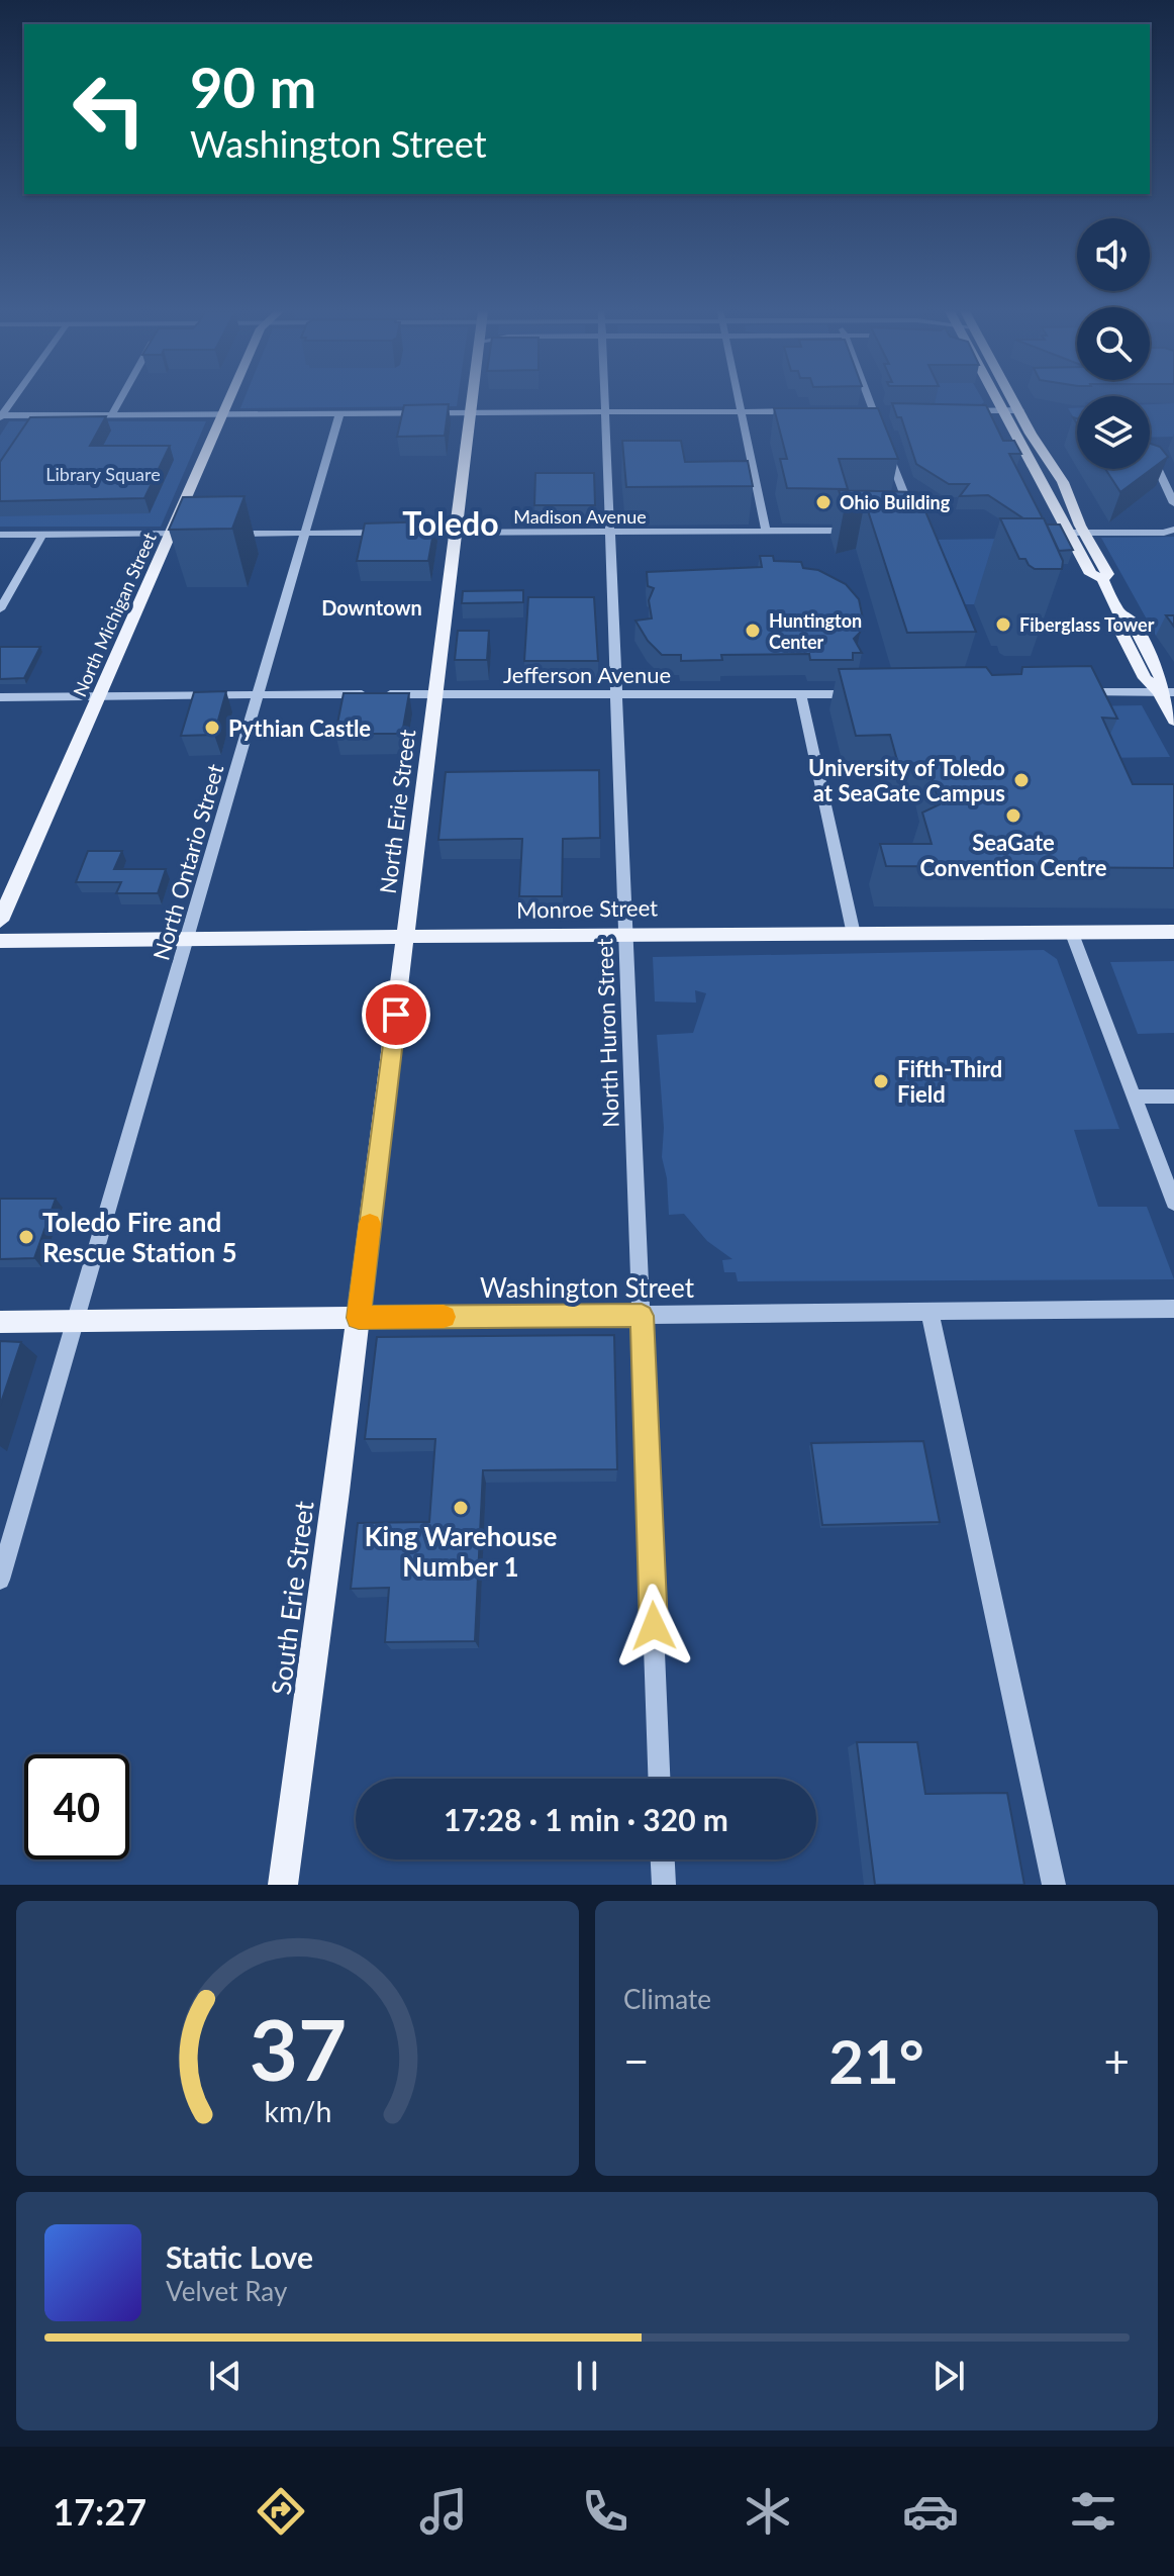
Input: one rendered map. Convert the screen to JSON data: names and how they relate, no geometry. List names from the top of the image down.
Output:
{
  "streets": {
    "main road": [
      "North Michigan Street",
      "North Erie Street",
      "Monroe Street",
      "Washington Street",
      "South Erie Street"
    ],
    "street": [
      "Madison Avenue",
      "Jefferson Avenue",
      "North Ontario Street",
      "North Huron Street"
    ]
  },
  "crossings": [
    ["Madison Avenue", "North Erie Street"],
    ["Madison Avenue", "North Ontario Street"],
    ["Madison Avenue", "North Huron Street"],
    ["North Michigan Street", "Jefferson Avenue"],
    ["Jefferson Avenue", "North Erie Street"],
    ["Jefferson Avenue", "North Ontario Street"],
    ["Jefferson Avenue", "North Huron Street"],
    ["North Erie Street", "Monroe Street"],
    ["North Erie Street", "Washington Street"],
    ["North Erie Street", "South Erie Street"],
    ["North Ontario Street", "Monroe Street"],
    ["North Ontario Street", "Washington Street"],
    ["Monroe Street", "North Huron Street"],
    ["North Huron Street", "Washington Street"],
    ["Washington Street", "South Erie Street"]
  ],
  "districts": ["Toledo", "Downtown"],
  "parks": ["Library Square"],
  "places": [
    "Ohio Building",
    "Fiberglass Tower",
    "Huntington Center",
    "Pythian Castle",
    "University of Toledo at SeaGate Campus",
    "SeaGate Convention Centre",
    "Fifth-Third Field",
    "Toledo Fire and Rescue Station 5",
    "King Warehouse Number 1"
  ],
  "page": {
    "turn": ["90 m", "Washington Street"],
    "limit": "40",
    "trip": "17:28 · 1 min · 320 m",
    "tile": "Climate",
    "heat": ["−", "21°", "+"],
    "song": ["Static Love", "Velvet Ray"],
    "tabs": "17:27",
    "gauge": ["37", "km/h"]
  }
}
